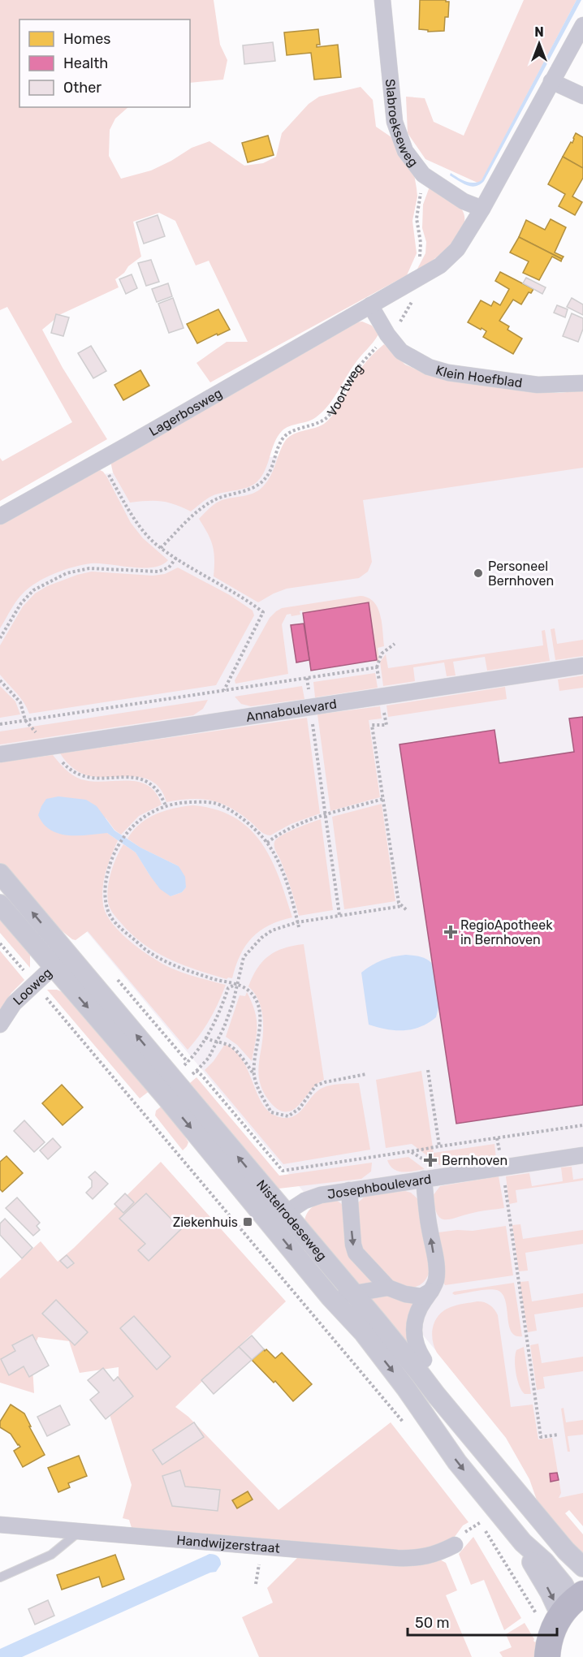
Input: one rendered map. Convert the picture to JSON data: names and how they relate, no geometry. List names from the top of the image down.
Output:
{
  "streets": {
    "street": [
      "Slabroekseweg",
      "Klein Hoefblad",
      "Lagerbosweg",
      "Annaboulevard",
      "Looweg",
      "Josephboulevard",
      "Nistelrodeseweg",
      "Handwijzerstraat"
    ],
    "path": ["Voortweg"]
  },
  "crossings": [
    ["Klein Hoefblad", "Voortweg"],
    ["Looweg", "Nistelrodeseweg"],
    ["Josephboulevard", "Nistelrodeseweg"]
  ],
  "places": {
    "other": ["Personeel Bernhoven"],
    "health": ["RegioApotheek in Bernhoven", "Bernhoven"],
    "transit": ["Ziekenhuis"]
  },
  "legend": ["Homes", "Health", "Other"],
  "scale_bar": "50 m",
  "north": "top"
}
